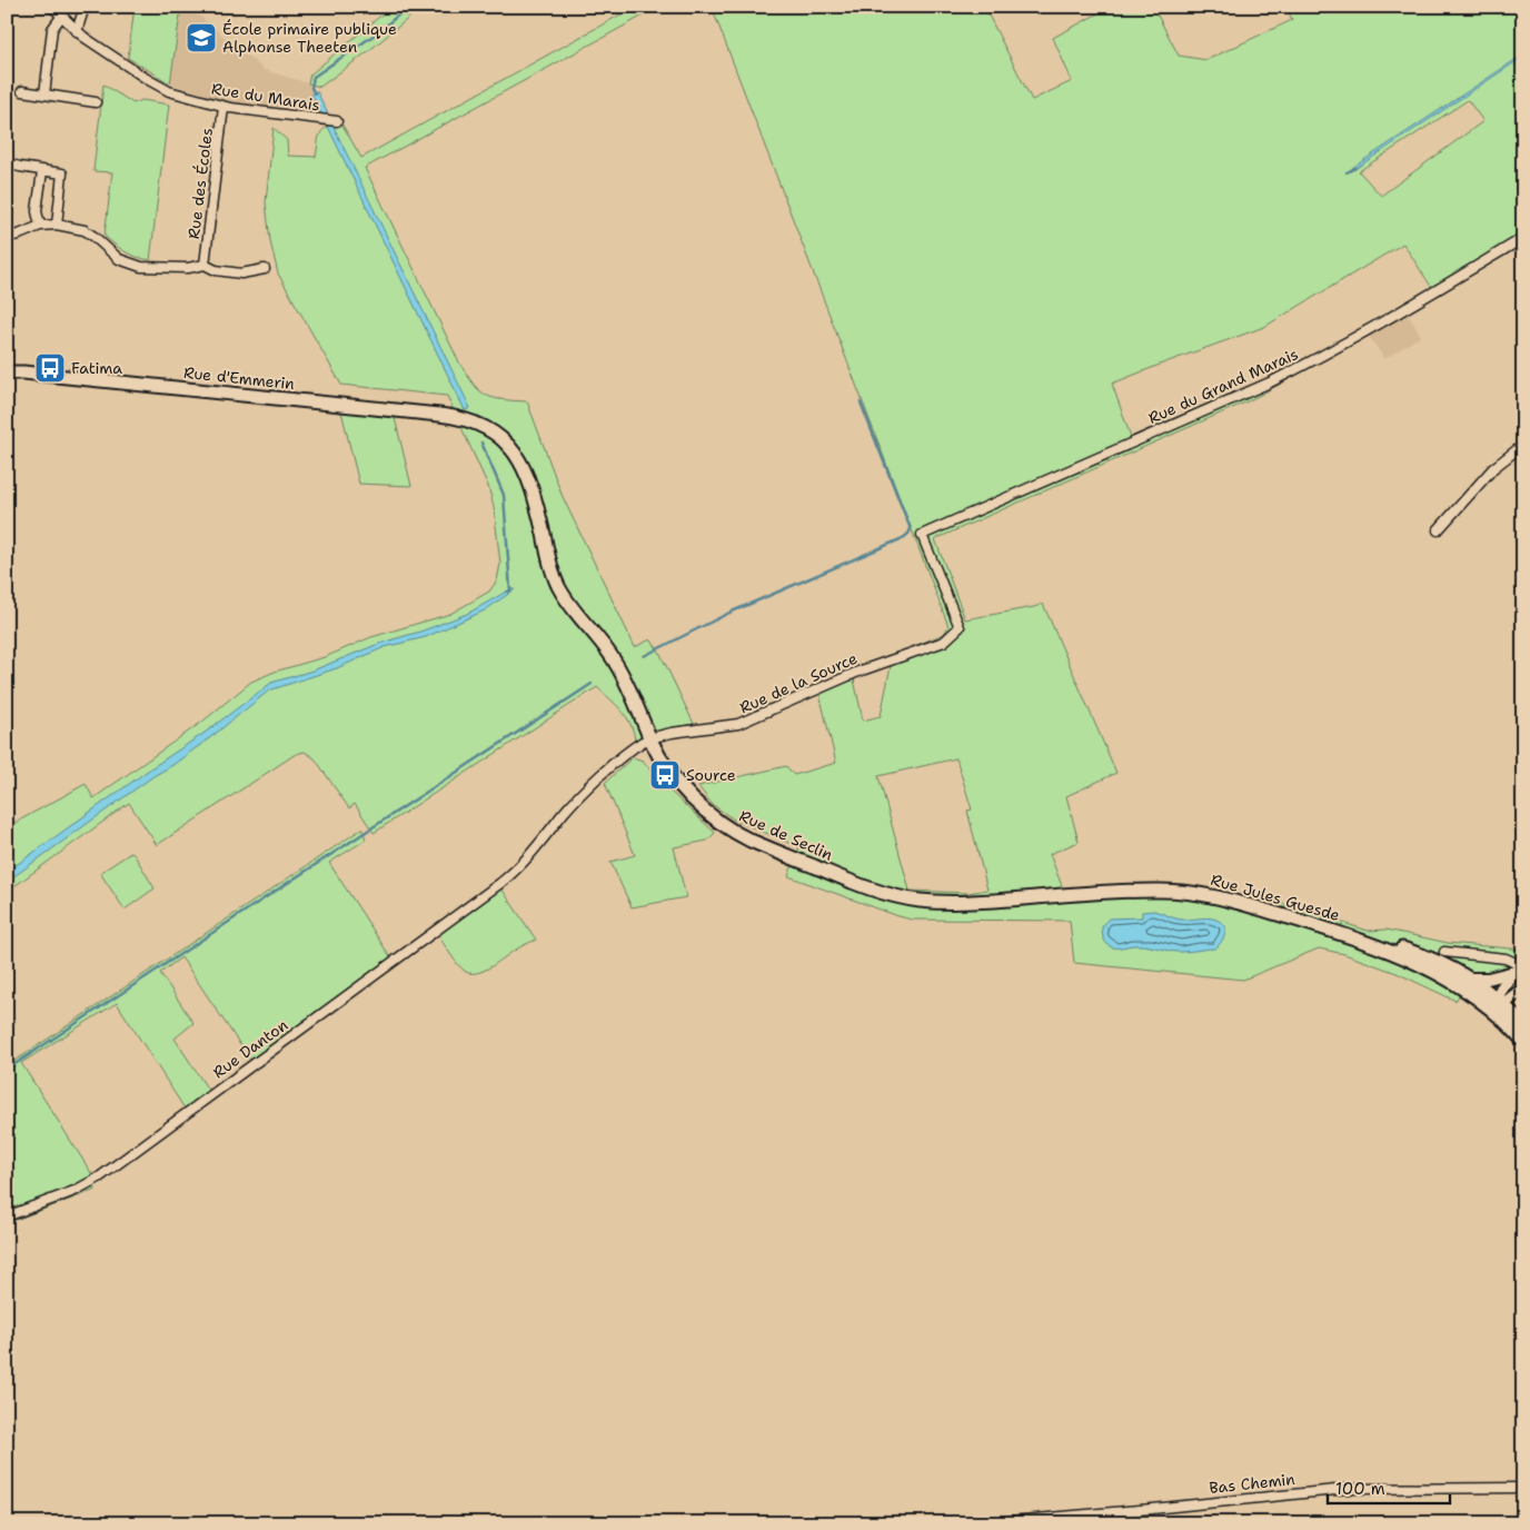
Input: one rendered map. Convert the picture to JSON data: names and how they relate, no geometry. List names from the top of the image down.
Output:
{
  "streets": {
    "main road": ["Rue d'Emmerin", "Rue de Seclin", "Rue Jules Guesde"],
    "street": [
      "Rue du Marais",
      "Rue des Écoles",
      "Rue du Grand Marais",
      "Rue de la Source",
      "Rue Danton",
      "Bas Chemin"
    ]
  },
  "crossings": [
    ["Rue du Marais", "Rue des Écoles"],
    ["Rue d'Emmerin", "Rue de Seclin"],
    ["Rue du Grand Marais", "Rue de la Source"],
    ["Rue de la Source", "Rue de Seclin"],
    ["Rue de la Source", "Rue Danton"],
    ["Rue de Seclin", "Rue Jules Guesde"]
  ],
  "places": {
    "school or university": ["École primaire publique Alphonse Theeten"],
    "bus stop": ["Fatima", "Source"]
  },
  "scale_bar": "100 m"
}
